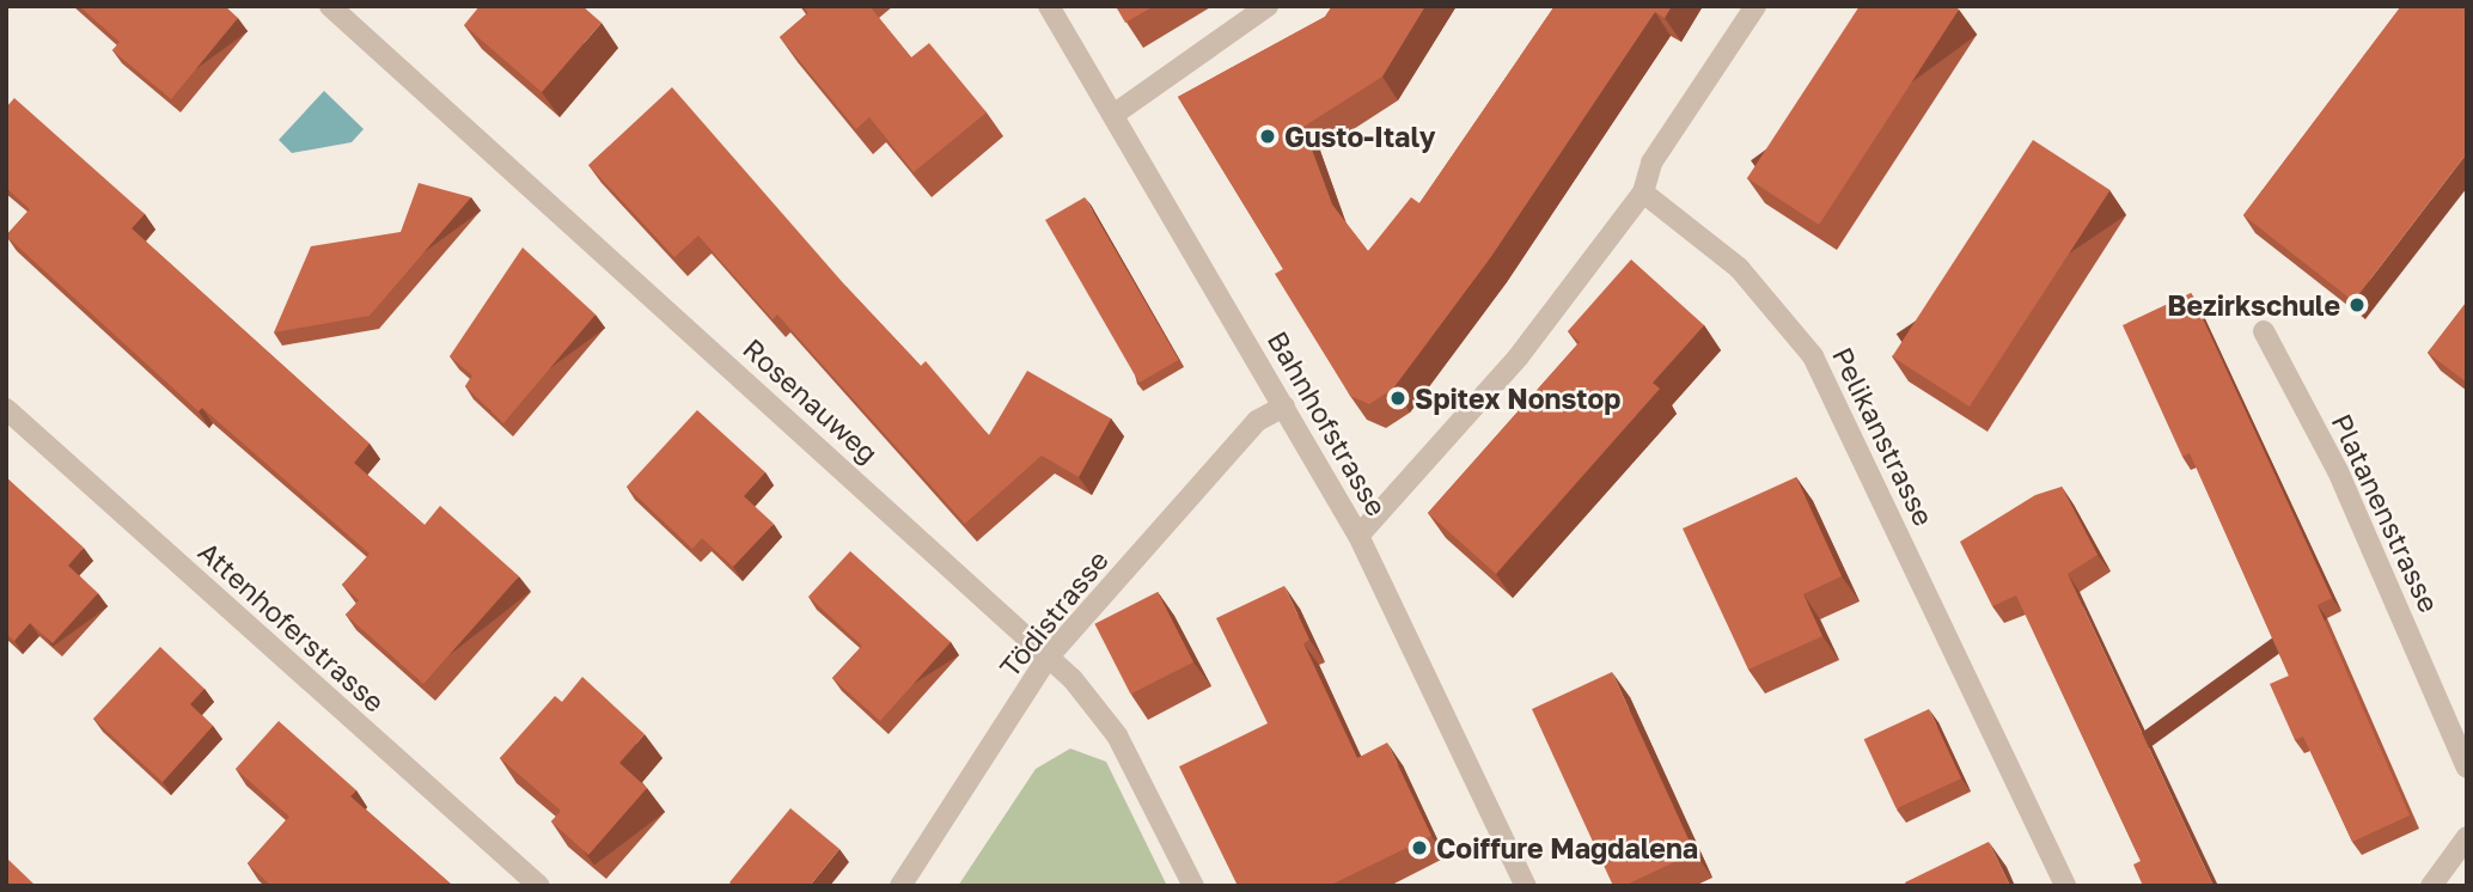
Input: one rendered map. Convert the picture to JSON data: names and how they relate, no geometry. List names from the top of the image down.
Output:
{
  "streets": {
    "street": [
      "Rosenauweg",
      "Bahnhofstrasse",
      "Pelikanstrasse",
      "Platanenstrasse",
      "Tödistrasse",
      "Attenhoferstrasse"
    ]
  },
  "crossings": [
    ["Rosenauweg", "Tödistrasse"],
    ["Bahnhofstrasse", "Tödistrasse"]
  ],
  "places": [
    "Gusto-Italy",
    "Bezirkschule",
    "Spitex Nonstop",
    "Coiffure Magdalena"
  ]
}
